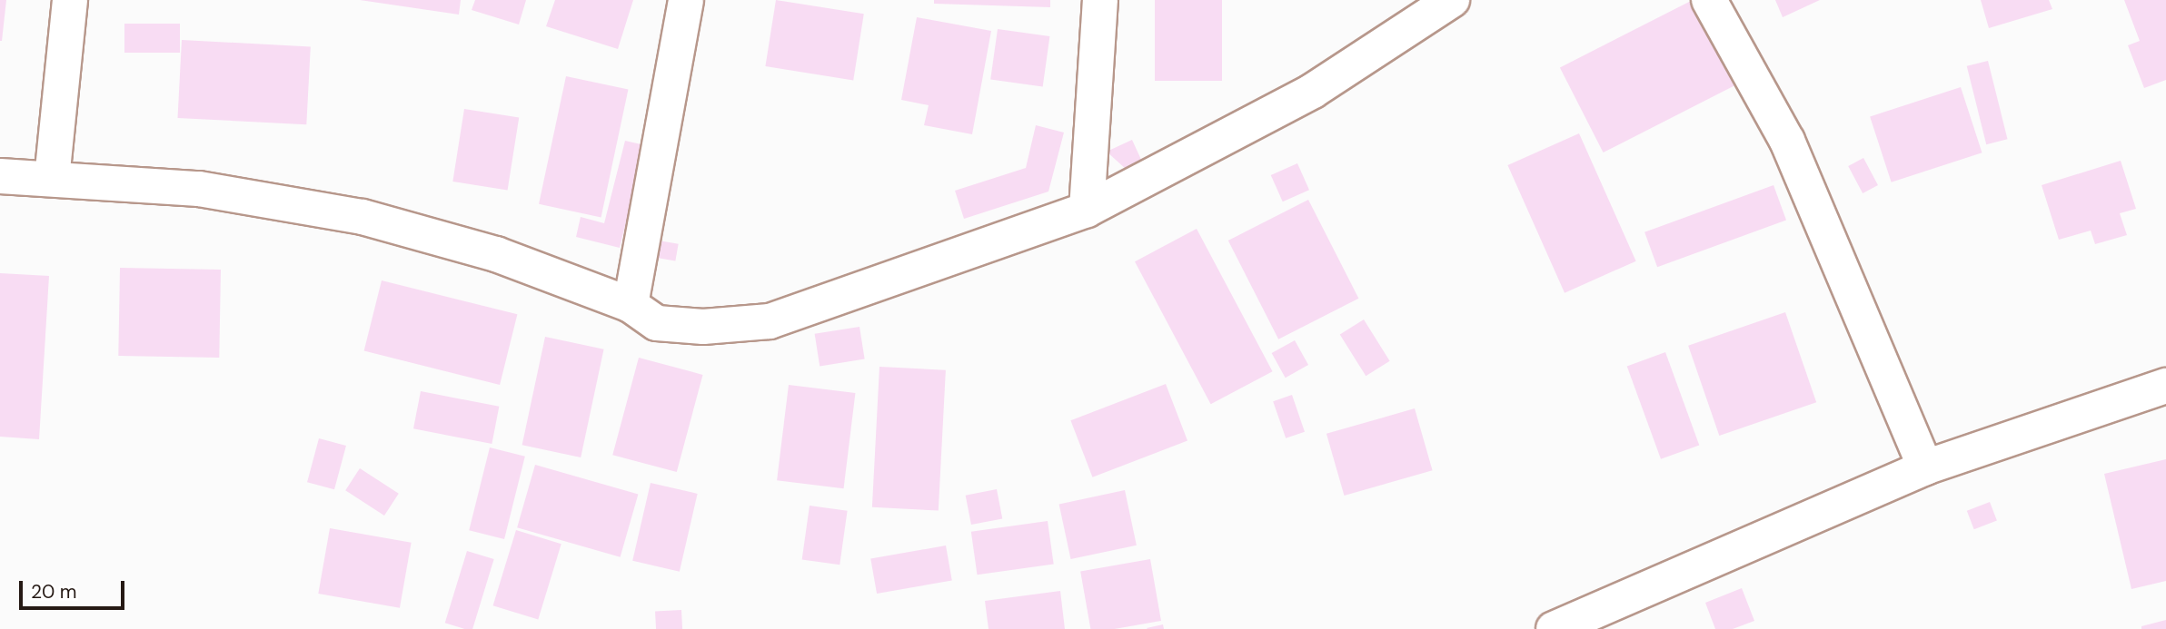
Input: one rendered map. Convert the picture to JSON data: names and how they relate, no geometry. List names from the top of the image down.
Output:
{
  "scale_bar": "20 m"
}
